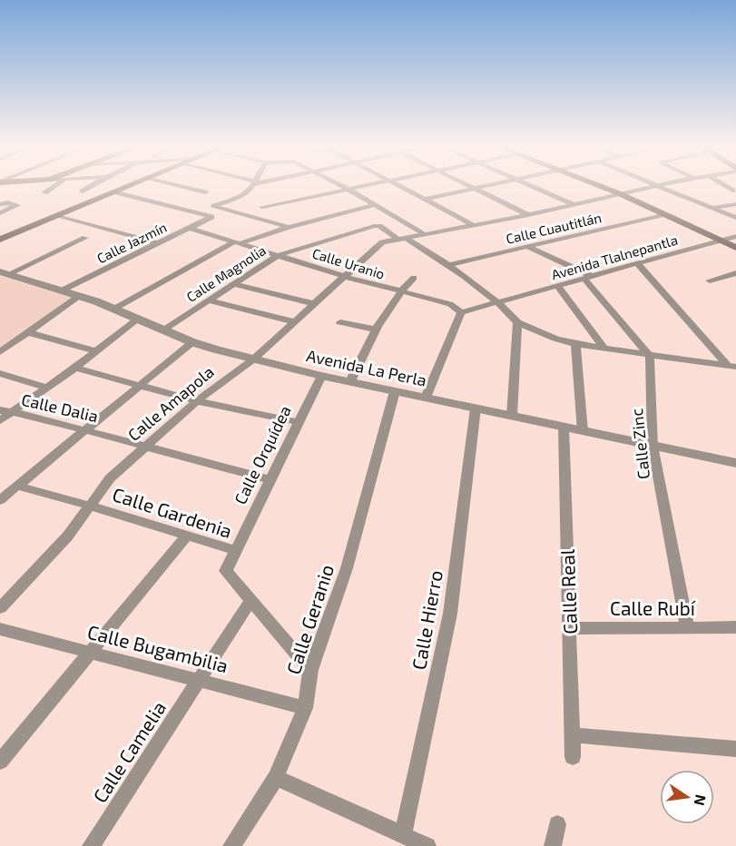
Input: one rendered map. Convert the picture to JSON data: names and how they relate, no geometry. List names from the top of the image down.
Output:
{
  "streets": {
    "street": [
      "Calle Cuautitlán",
      "Calle Jazmín",
      "Avenida Tlalnepantla",
      "Calle Uranio",
      "Calle Magnolia",
      "Avenida La Perla",
      "Calle Amapola",
      "Calle Dalia",
      "Calle Zinc",
      "Calle Orquídea",
      "Calle Gardenia",
      "Calle Real",
      "Calle Rubí",
      "Calle Geranio",
      "Calle Hierro",
      "Calle Bugambilia",
      "Calle Camelia"
    ]
  },
  "crossings": [
    ["Calle Cuautitlán", "Calle Magnolia"],
    ["Calle Jazmín", "Calle Uranio"],
    ["Calle Jazmín", "Avenida La Perla"],
    ["Avenida Tlalnepantla", "Calle Magnolia"],
    ["Calle Uranio", "Calle Magnolia"],
    ["Calle Uranio", "Calle Amapola"],
    ["Calle Magnolia", "Avenida La Perla"],
    ["Calle Magnolia", "Calle Amapola"],
    ["Avenida La Perla", "Calle Amapola"],
    ["Avenida La Perla", "Calle Zinc"],
    ["Avenida La Perla", "Calle Orquídea"],
    ["Avenida La Perla", "Calle Real"],
    ["Avenida La Perla", "Calle Geranio"],
    ["Avenida La Perla", "Calle Hierro"],
    ["Calle Amapola", "Calle Dalia"],
    ["Calle Amapola", "Calle Gardenia"],
    ["Calle Dalia", "Calle Orquídea"],
    ["Calle Zinc", "Calle Rubí"],
    ["Calle Orquídea", "Calle Gardenia"],
    ["Calle Gardenia", "Calle Geranio"],
    ["Calle Real", "Calle Rubí"],
    ["Calle Geranio", "Calle Bugambilia"],
    ["Calle Bugambilia", "Calle Camelia"]
  ],
  "north": "right"
}
